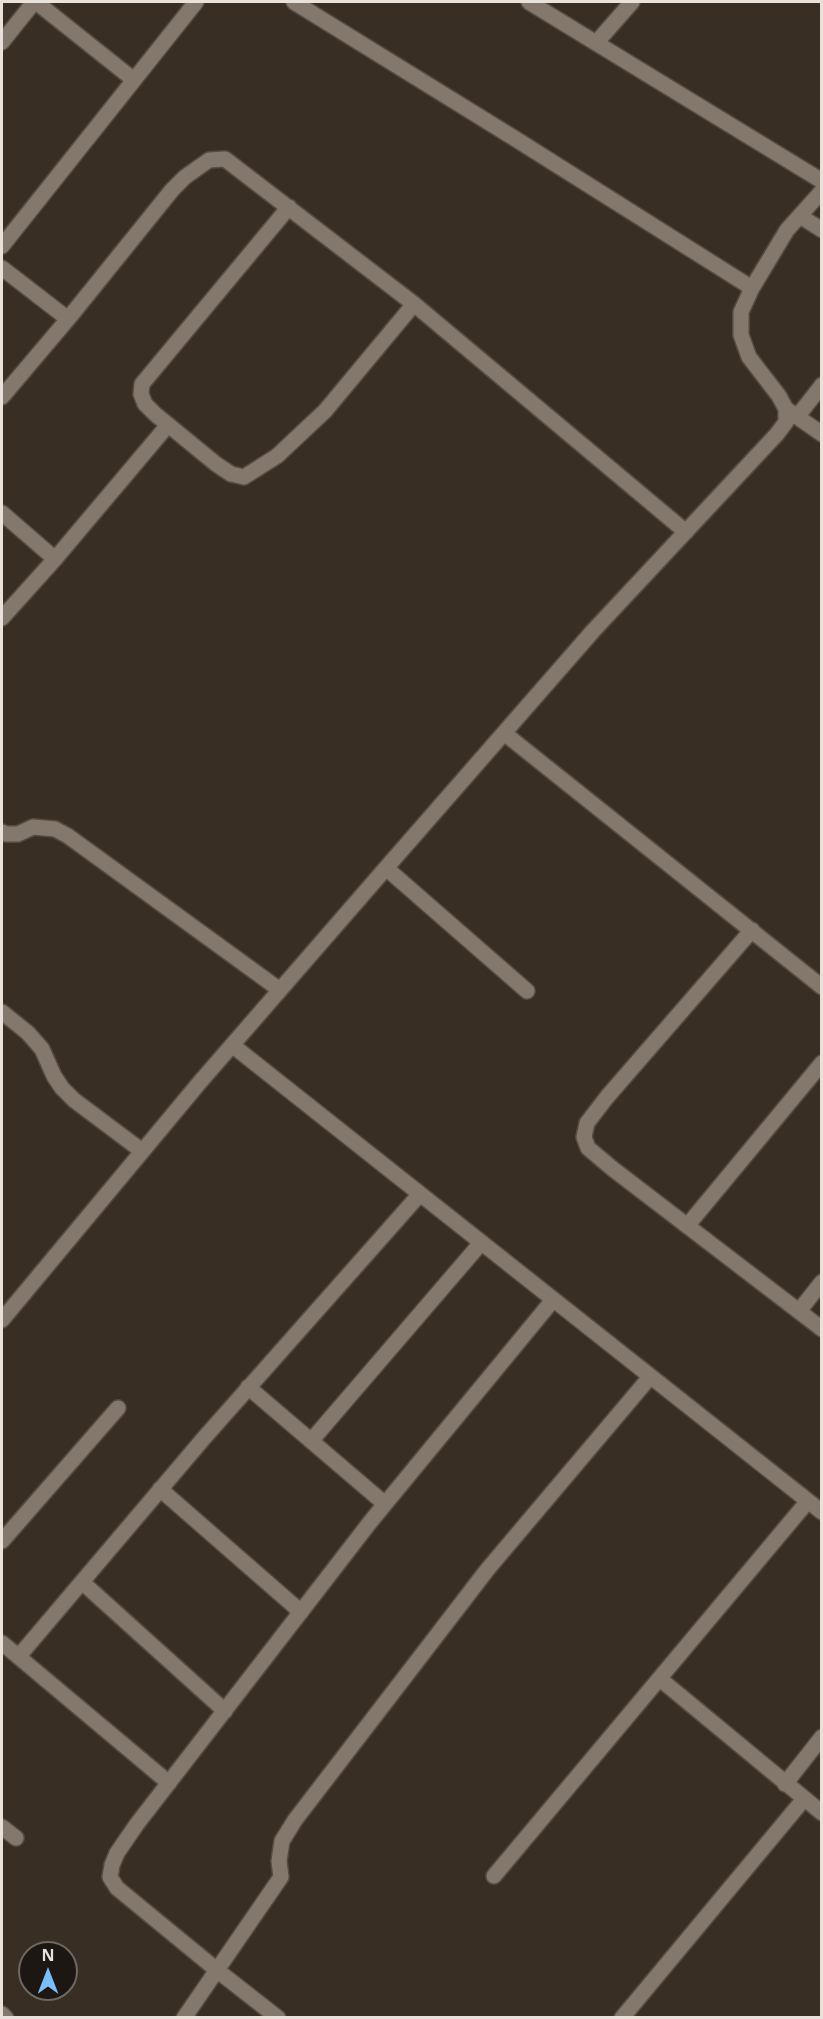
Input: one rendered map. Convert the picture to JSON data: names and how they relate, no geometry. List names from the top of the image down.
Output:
{
  "north": "top"
}
